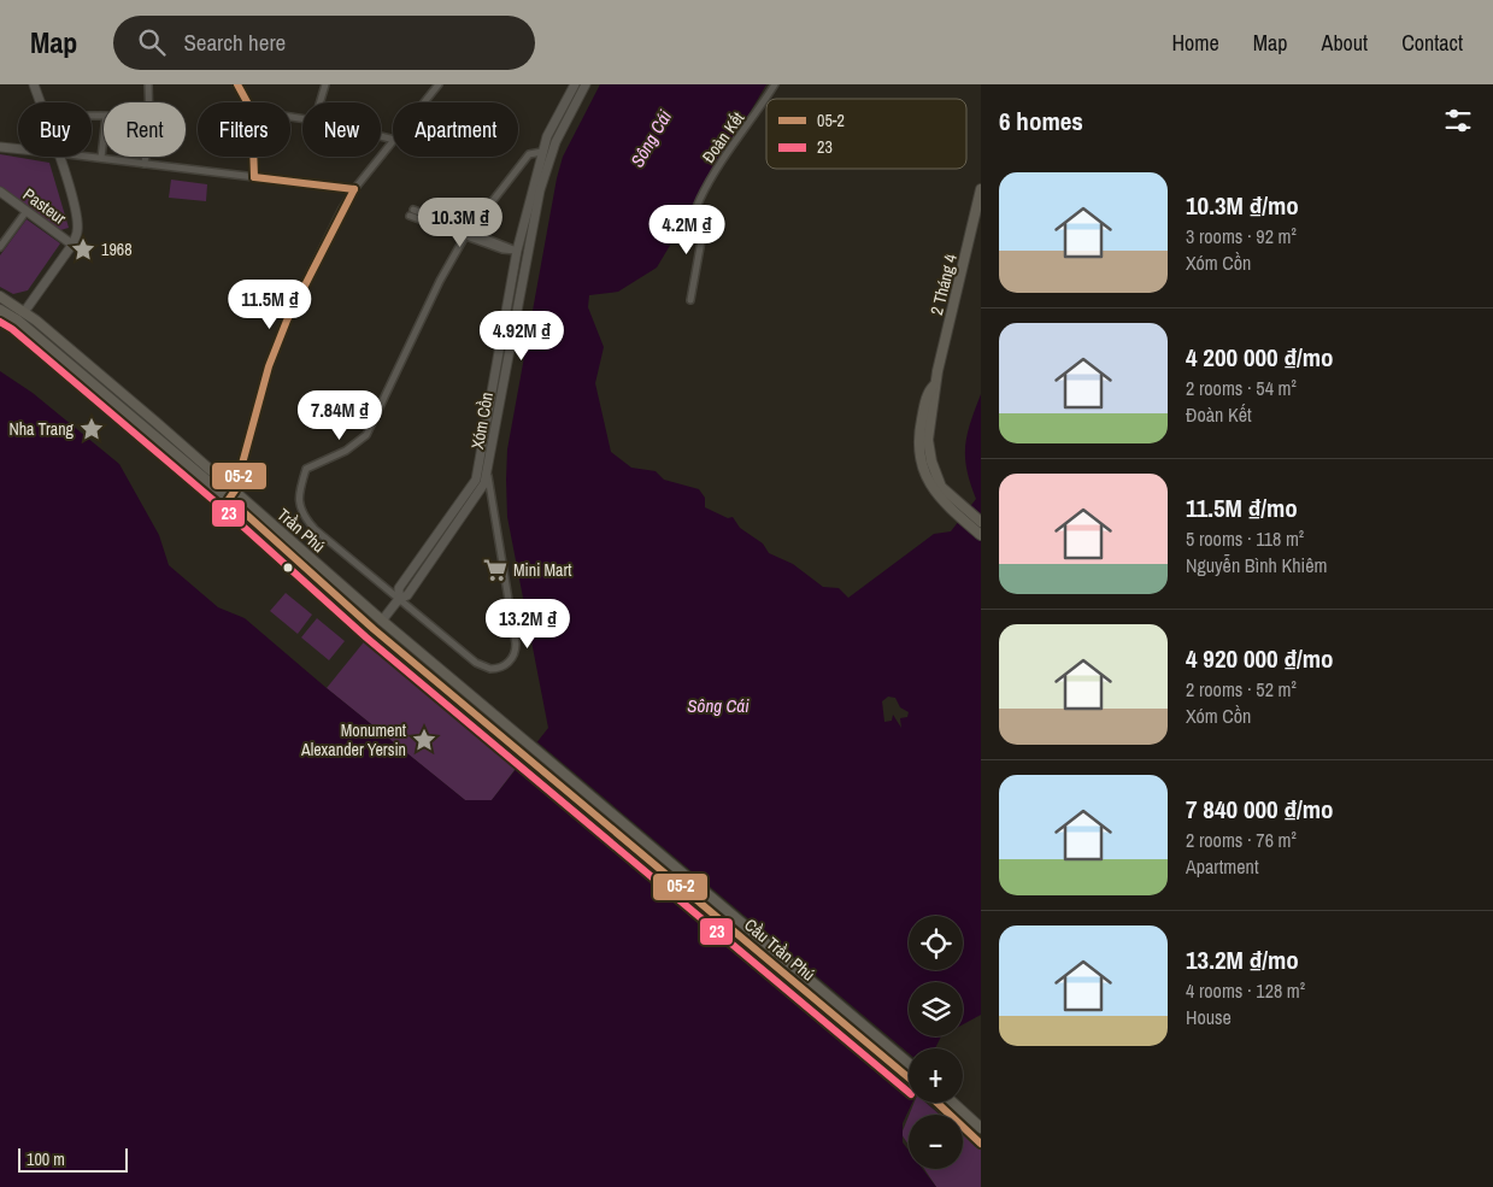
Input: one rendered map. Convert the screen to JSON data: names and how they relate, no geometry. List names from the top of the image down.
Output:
{
  "streets": {
    "main road": ["2 Tháng 4", "Trần Phú", "Cầu Trần Phú"],
    "street": ["Đoàn Kết", "Pasteur", "Xóm Cồn"]
  },
  "crossings": [
    ["Xóm Cồn", "Trần Phú"],
    ["Trần Phú", "Cầu Trần Phú"]
  ],
  "water": ["Sông Cái"],
  "places": {
    "place": ["1968", "Nha Trang", "Monument Alexander Yersin"],
    "supermarket": ["Mini Mart"]
  },
  "lines": ["transit line 05-2", "transit line 23"],
  "legend": ["05-2", "23"],
  "scale_bar": "100 m",
  "page": {
    "header": "Map",
    "search": "Search here",
    "nav": [
      "Home",
      "Map",
      "About",
      "Contact"
    ],
    "heading": "6 homes",
    "chip": [
      "Buy",
      "Rent",
      "Filters",
      "New",
      "Apartment"
    ],
    "list": [
      {
        "name": "10.3M ₫/mo",
        "note": "3 rooms · 92 m² · Xóm Cồn"
      },
      {
        "name": "4 200 000 ₫/mo",
        "note": "2 rooms · 54 m² · Đoàn Kết"
      },
      {
        "name": "11.5M ₫/mo",
        "note": "5 rooms · 118 m² · Nguyễn Bình Khiêm"
      },
      {
        "name": "4 920 000 ₫/mo",
        "note": "2 rooms · 52 m² · Xóm Cồn"
      },
      {
        "name": "7 840 000 ₫/mo",
        "note": "2 rooms · 76 m² · Apartment"
      },
      {
        "name": "13.2M ₫/mo",
        "note": "4 rooms · 128 m² · House"
      }
    ],
    "price": [
      "10.3M ₫",
      "4.2M ₫",
      "11.5M ₫",
      "4.92M ₫",
      "7.84M ₫",
      "13.2M ₫"
    ],
    "map_buttons": ["+", "−"],
    "scale": "100 m"
  }
}
